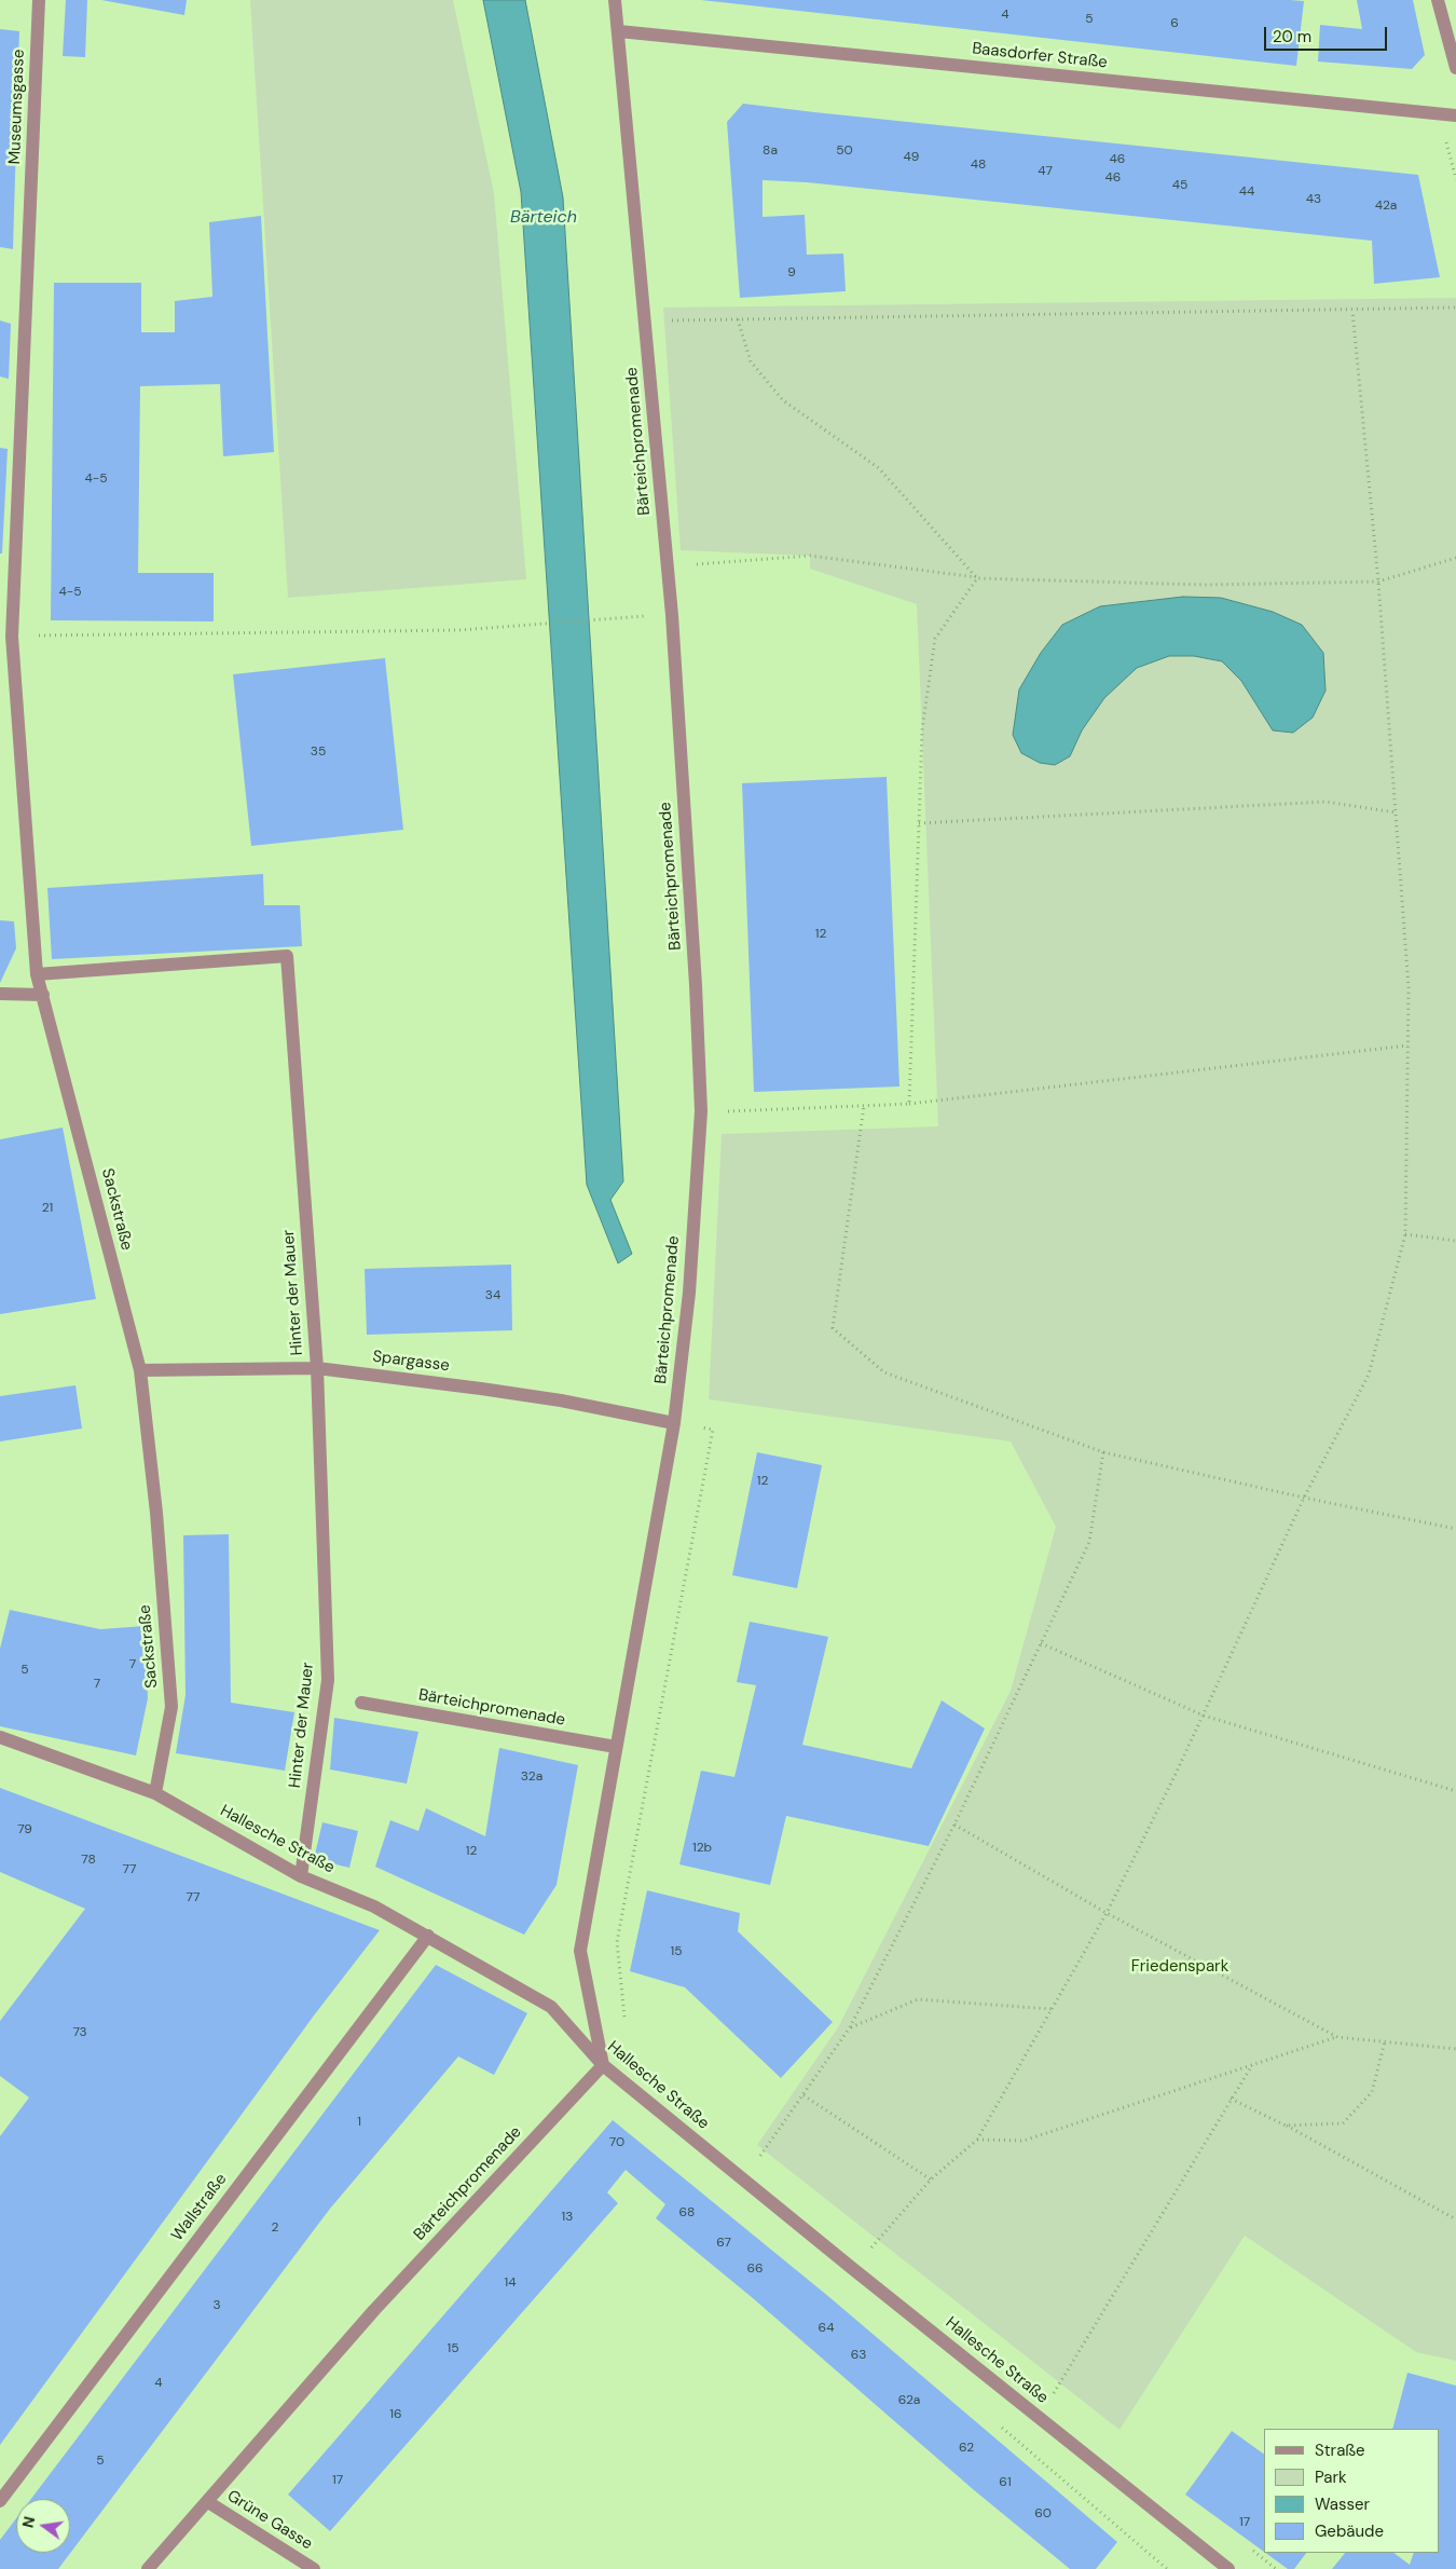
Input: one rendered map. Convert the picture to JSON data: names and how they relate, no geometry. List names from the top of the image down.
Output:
{
  "streets": {
    "street": [
      "Baasdorfer Straße",
      "Museumsgasse",
      "Bärteichpromenade",
      "Sackstraße",
      "Hinter der Mauer",
      "Spargasse",
      "Hallesche Straße",
      "Wallstraße",
      "Grüne Gasse"
    ]
  },
  "crossings": [
    ["Baasdorfer Straße", "Bärteichpromenade"],
    ["Museumsgasse", "Sackstraße"],
    ["Bärteichpromenade", "Spargasse"],
    ["Bärteichpromenade", "Hallesche Straße"],
    ["Bärteichpromenade", "Grüne Gasse"],
    ["Sackstraße", "Hinter der Mauer"],
    ["Sackstraße", "Spargasse"],
    ["Sackstraße", "Hallesche Straße"],
    ["Hinter der Mauer", "Spargasse"],
    ["Hinter der Mauer", "Hallesche Straße"],
    ["Hallesche Straße", "Wallstraße"]
  ],
  "water": ["Bärteich"],
  "parks": ["Friedenspark"],
  "house_numbers": [
    "4",
    "5",
    "6",
    "8a",
    "50",
    "49",
    "46",
    "48",
    "47",
    "46",
    "45",
    "44",
    "43",
    "42a",
    "9",
    "4-5",
    "4-5",
    "35",
    "12",
    "21",
    "34",
    "12",
    "7",
    "5",
    "7",
    "32a",
    "79",
    "12b",
    "12",
    "78",
    "77",
    "77",
    "15",
    "73",
    "1",
    "70",
    "68",
    "13",
    "2",
    "67",
    "66",
    "14",
    "3",
    "64",
    "15",
    "63",
    "4",
    "62a",
    "16",
    "62",
    "5",
    "17",
    "61",
    "60",
    "17"
  ],
  "legend": [
    "Straße",
    "Park",
    "Wasser",
    "Gebäude"
  ],
  "scale_bar": "20 m",
  "north": "left"
}
